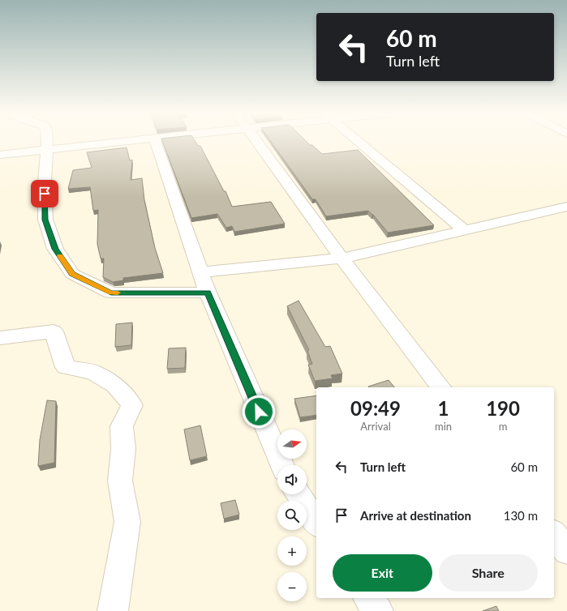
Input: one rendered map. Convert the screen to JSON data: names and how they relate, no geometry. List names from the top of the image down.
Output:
{
  "north": "right",
  "page": {
    "turn": ["60 m", "Turn left"],
    "eta": [
      "09:49",
      "Arrival",
      "1",
      "min",
      "190",
      "m"
    ],
    "map_buttons": ["+", "−"],
    "list": [
      {
        "name": "Turn left",
        "value": "60 m"
      },
      {
        "name": "Arrive at destination",
        "value": "130 m"
      }
    ],
    "buttons": ["Exit", "Share"]
  }
}
